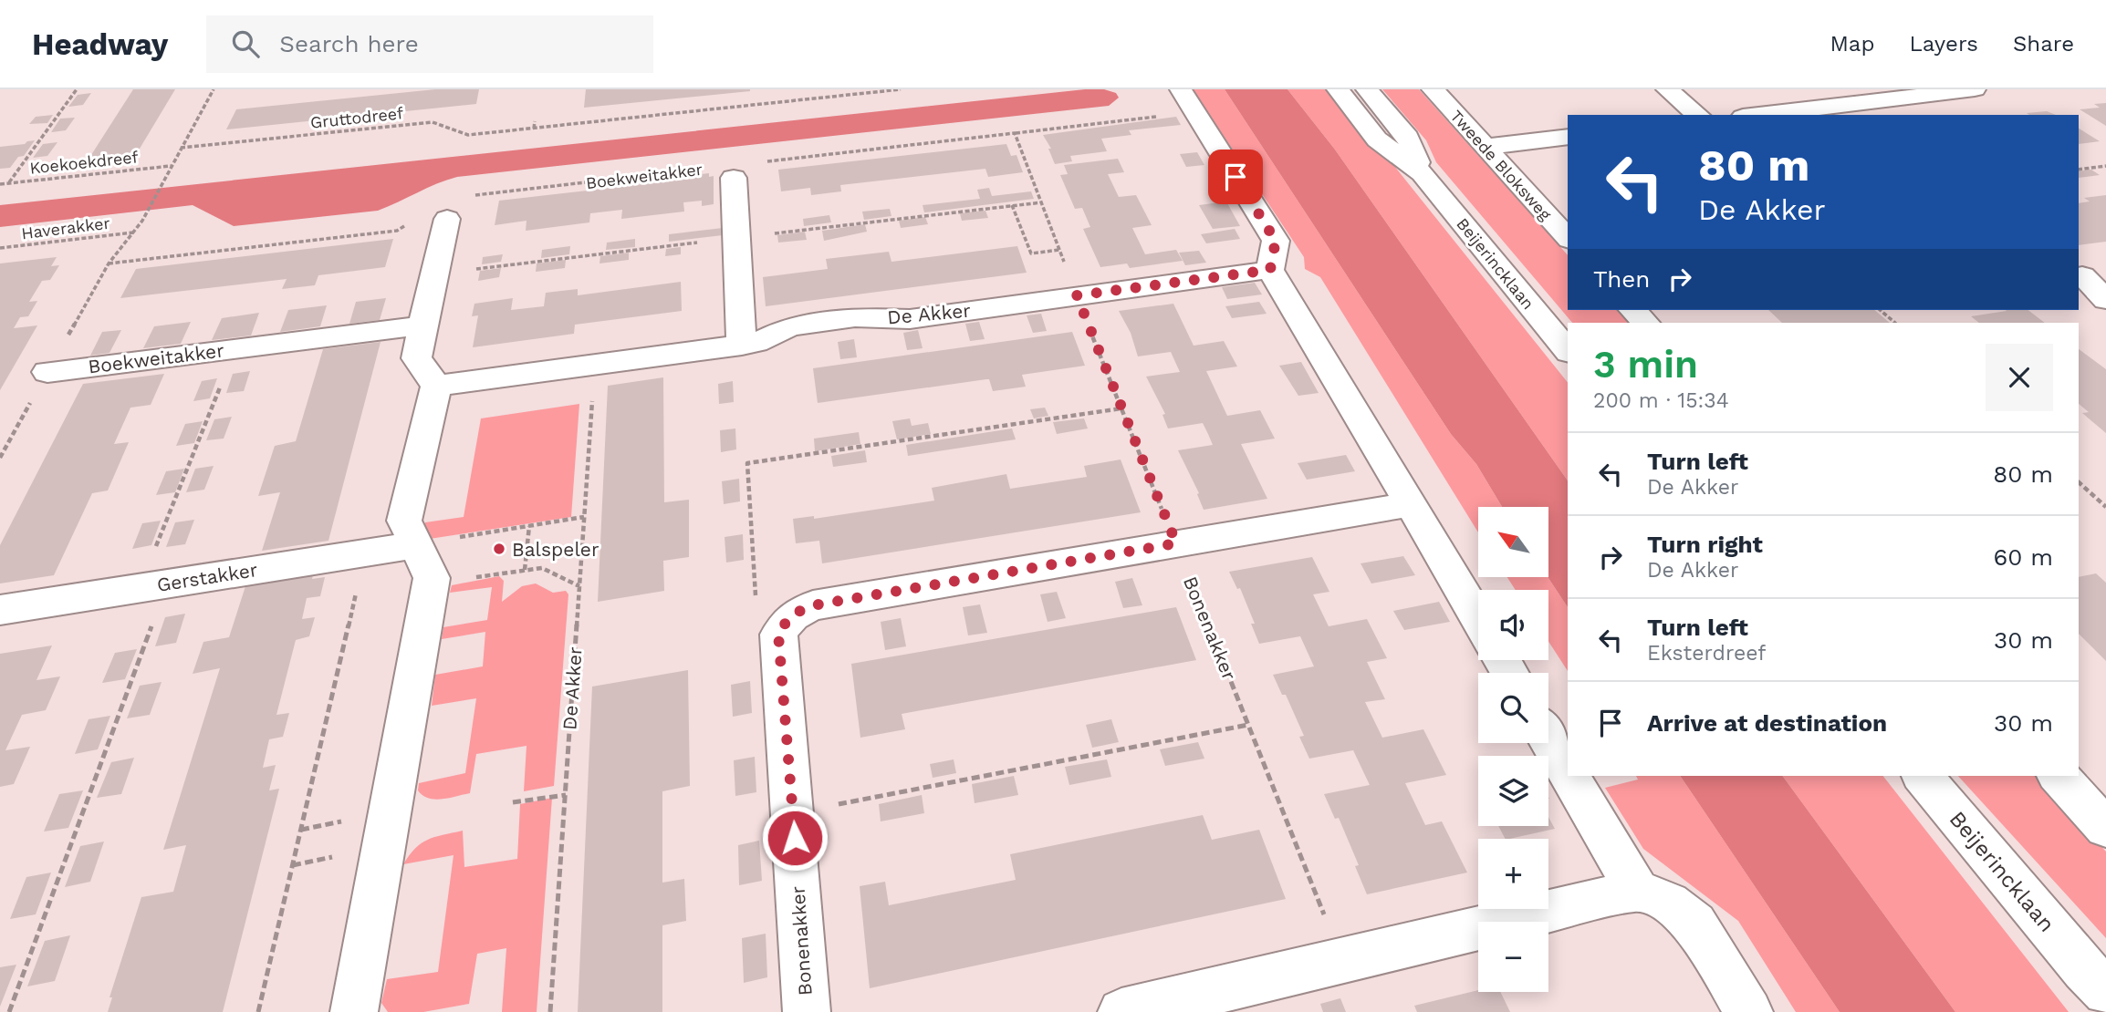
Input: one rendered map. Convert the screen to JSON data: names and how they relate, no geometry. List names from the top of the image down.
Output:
{
  "streets": {
    "street": [
      "Tweede Bloksweg",
      "Boekweitakker",
      "Beijerincklaan",
      "De Akker",
      "Gerstakker",
      "Bonenakker"
    ],
    "path": ["Gruttodreef", "Koekoekdreef", "Haverakker"]
  },
  "places": ["Balspeler"],
  "north": "top left",
  "page": {
    "header": "Headway",
    "search": "Search here",
    "nav": ["Map", "Layers", "Share"],
    "turn": ["80 m", "De Akker"],
    "then": "Then",
    "heading": ["3 min", "200 m · 15:34"],
    "list": [
      {
        "name": "Turn left",
        "note": "De Akker",
        "value": "80 m"
      },
      {
        "name": "Turn right",
        "note": "De Akker",
        "value": "60 m"
      },
      {
        "name": "Turn left",
        "note": "Eksterdreef",
        "value": "30 m"
      },
      {
        "name": "Arrive at destination",
        "value": "30 m"
      }
    ],
    "map_buttons": ["+", "−"]
  }
}
